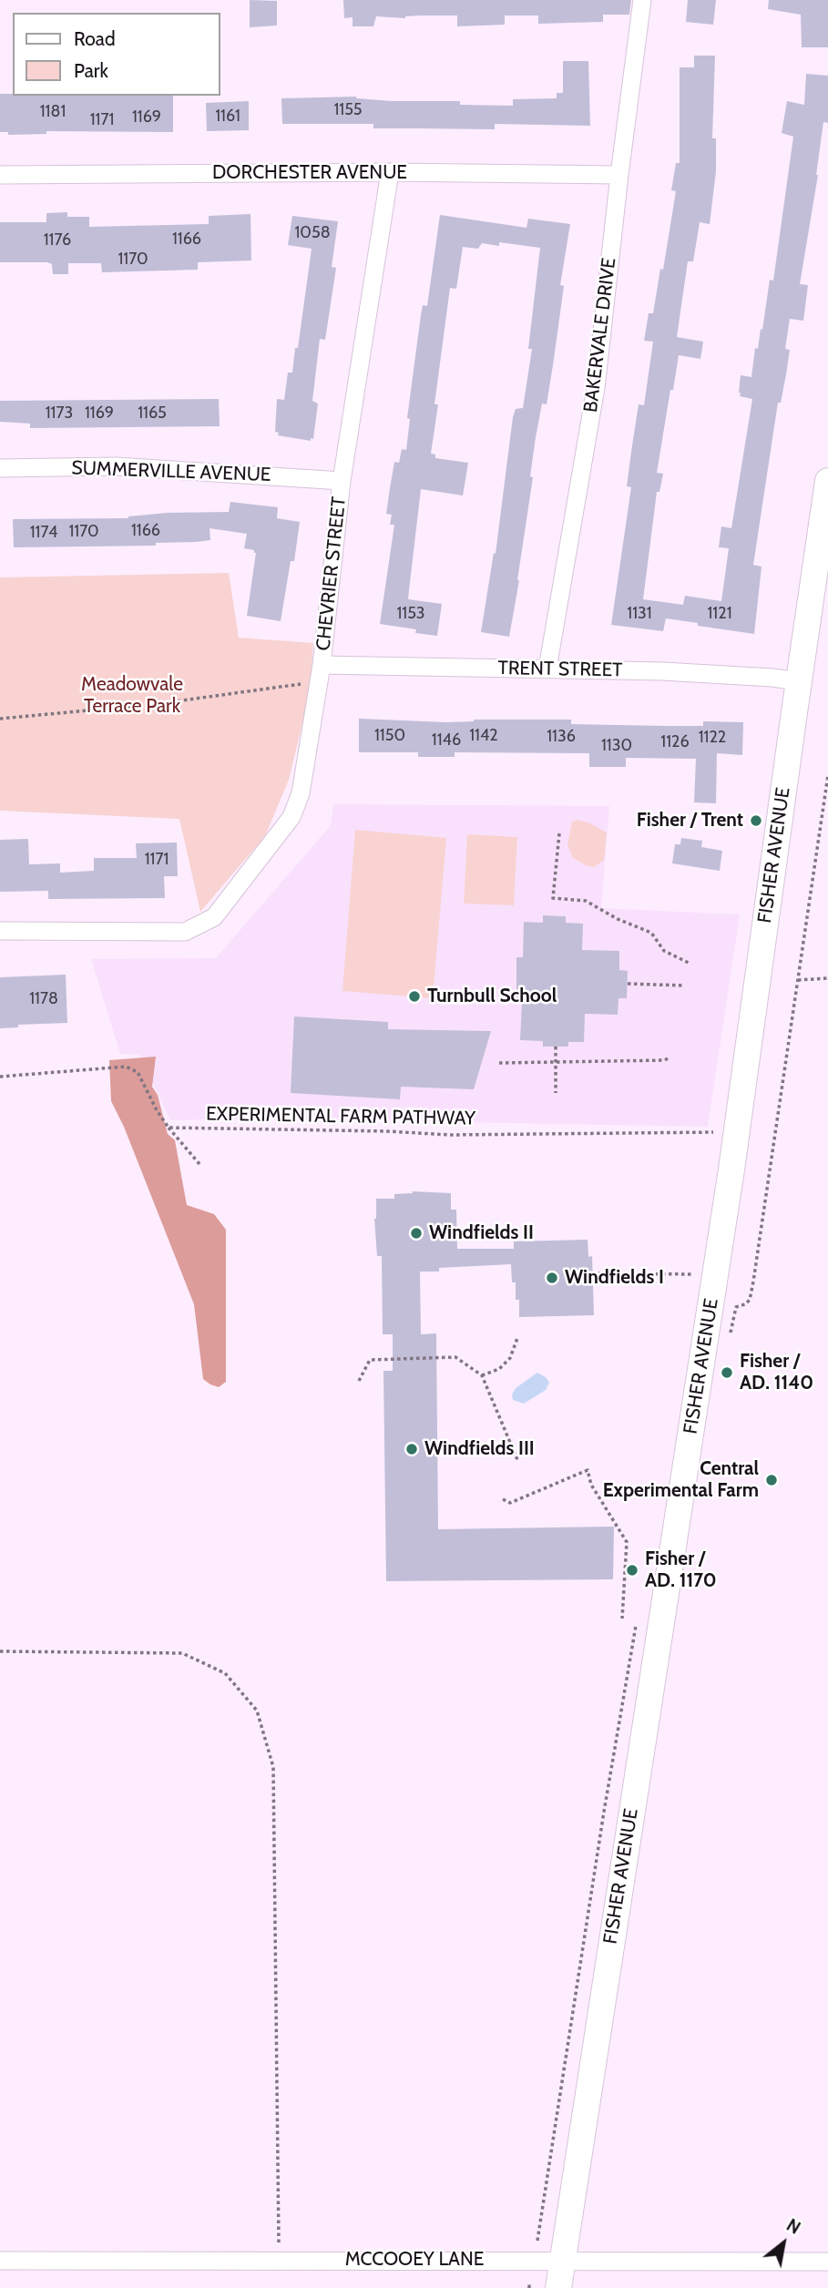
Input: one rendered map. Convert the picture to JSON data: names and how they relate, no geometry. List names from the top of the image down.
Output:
{
  "streets": {
    "main road": ["FISHER AVENUE"],
    "street": [
      "DORCHESTER AVENUE",
      "BAKERVALE DRIVE",
      "SUMMERVILLE AVENUE",
      "CHEVRIER STREET",
      "TRENT STREET",
      "MCCOOEY LANE"
    ],
    "path": ["EXPERIMENTAL FARM PATHWAY"]
  },
  "crossings": [
    ["DORCHESTER AVENUE", "BAKERVALE DRIVE"],
    ["DORCHESTER AVENUE", "CHEVRIER STREET"],
    ["BAKERVALE DRIVE", "TRENT STREET"],
    ["SUMMERVILLE AVENUE", "CHEVRIER STREET"],
    ["CHEVRIER STREET", "TRENT STREET"],
    ["TRENT STREET", "FISHER AVENUE"],
    ["FISHER AVENUE", "MCCOOEY LANE"]
  ],
  "parks": ["Meadowvale Terrace Park"],
  "places": [
    "Fisher / Trent",
    "Turnbull School",
    "Windfields II",
    "Windfields I",
    "Fisher / AD. 1140",
    "Windfields III",
    "Central Experimental Farm",
    "Fisher / AD. 1170"
  ],
  "house_numbers": [
    "1155",
    "1181",
    "1161",
    "1169",
    "1171",
    "1058",
    "1166",
    "1176",
    "1170",
    "1173",
    "1169",
    "1165",
    "1166",
    "1170",
    "1174",
    "1153",
    "1131",
    "1121",
    "1150",
    "1142",
    "1136",
    "1122",
    "1146",
    "1126",
    "1130",
    "1171",
    "1178"
  ],
  "legend": ["Road", "Park"],
  "north": "top right"
}
